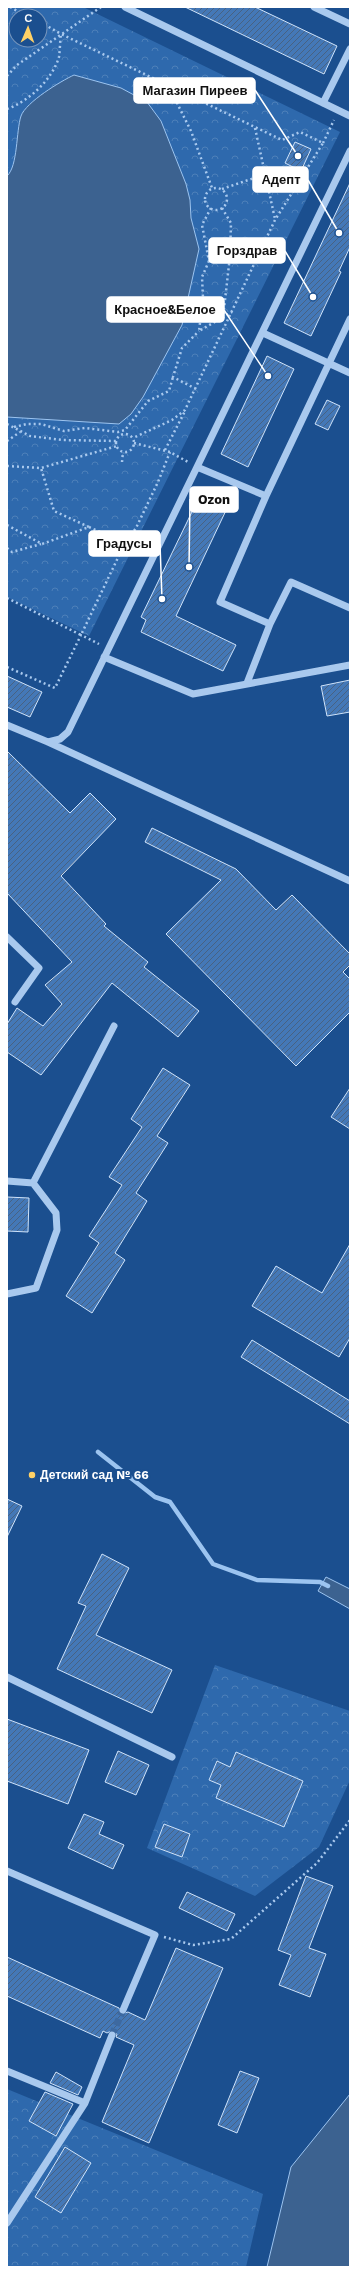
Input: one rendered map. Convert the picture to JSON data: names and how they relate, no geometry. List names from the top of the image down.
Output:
{
  "places": [
    "Магазин Пиреев",
    "Адепт",
    "Горздрав",
    "Красное&Белое",
    "Ozon",
    "Градусы",
    "Детский сад № 66"
  ],
  "north": "top"
}
